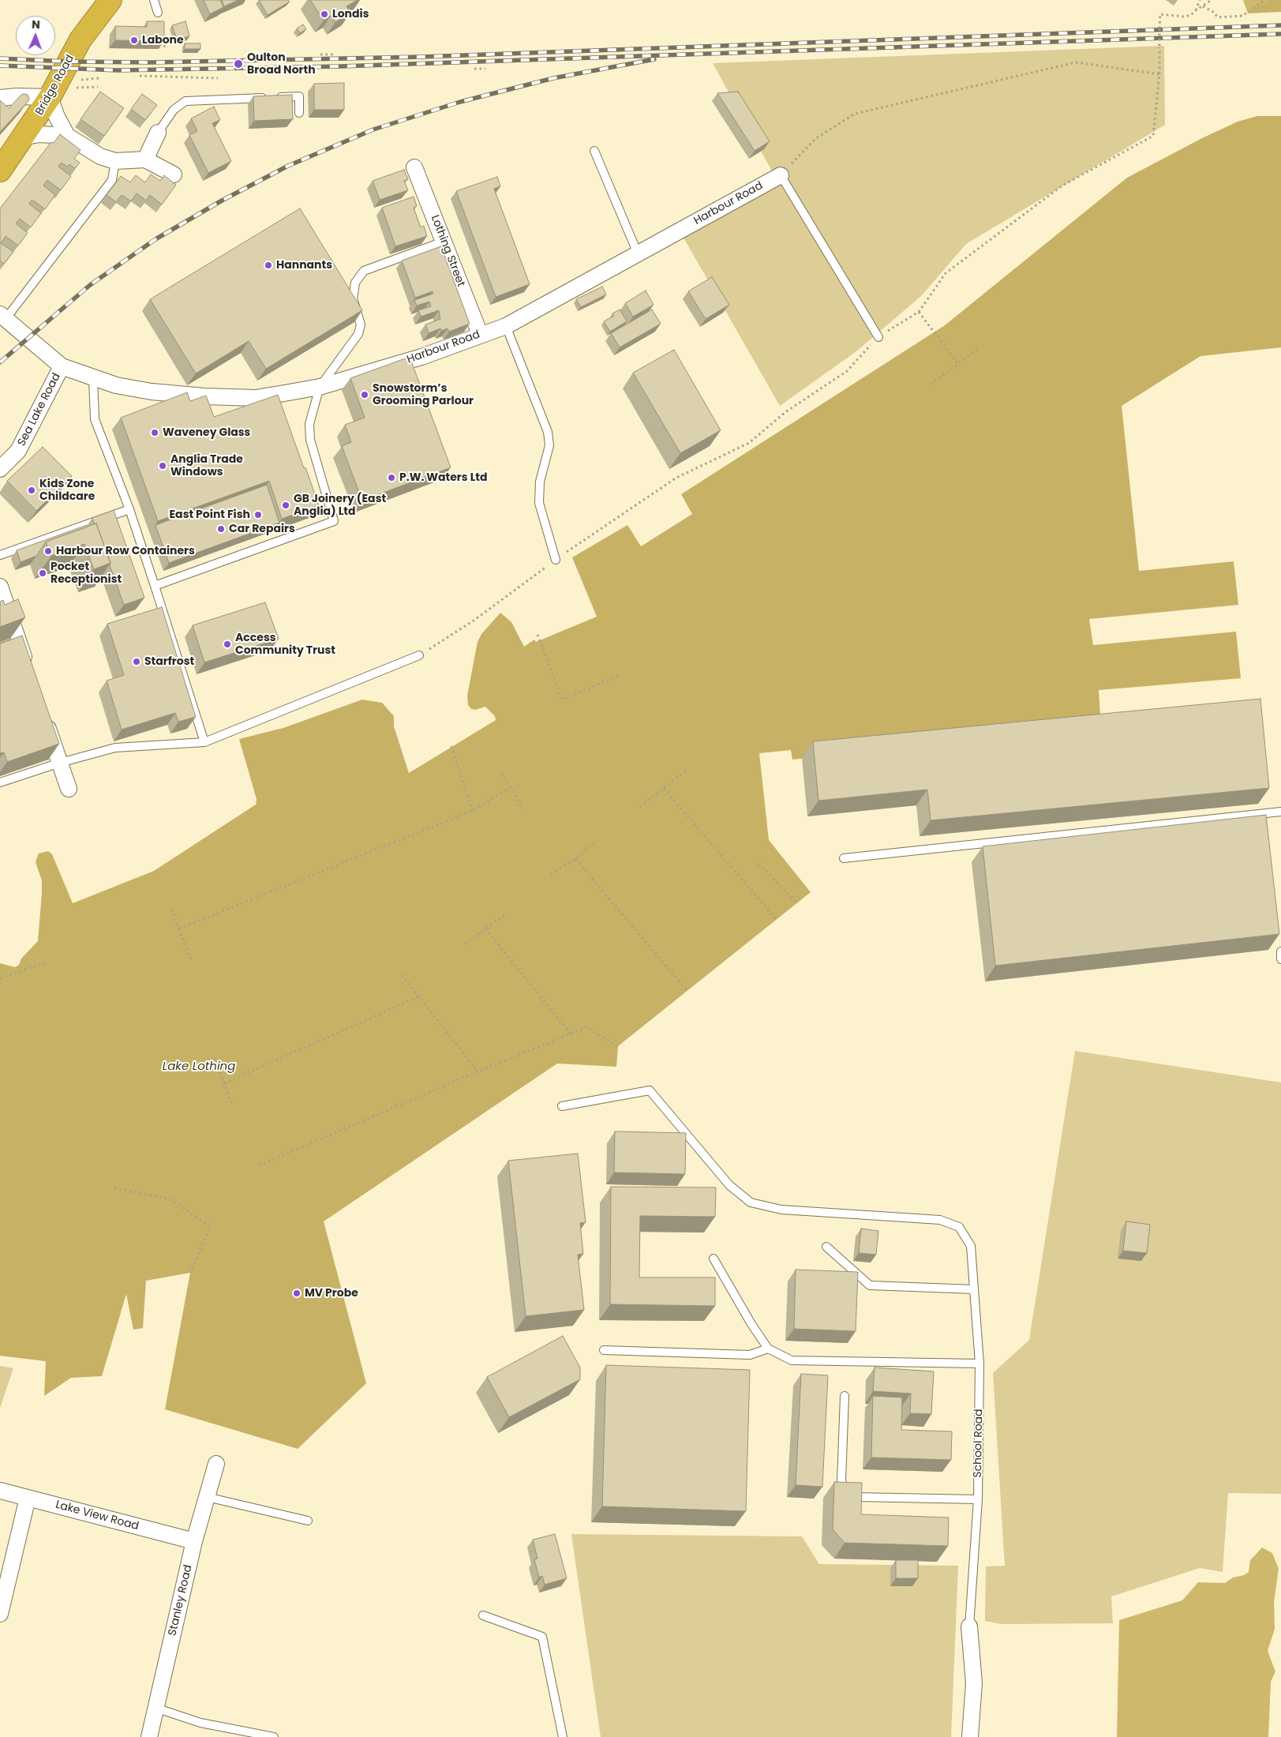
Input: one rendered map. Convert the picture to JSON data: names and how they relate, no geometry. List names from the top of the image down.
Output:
{
  "streets": {
    "highway": ["Bridge Road"],
    "street": [
      "Harbour Road",
      "Lothing Street",
      "Sea Lake Road",
      "School Road",
      "Lake View Road",
      "Stanley Road"
    ]
  },
  "crossings": [
    ["Harbour Road", "Lothing Street"],
    ["Harbour Road", "Sea Lake Road"],
    ["Lake View Road", "Stanley Road"]
  ],
  "water": ["Lake Lothing"],
  "places": [
    "Londis",
    "Labone",
    "Oulton Broad North",
    "Hannants",
    "Snowstorm’s Grooming Parlour",
    "Waveney Glass",
    "Anglia Trade Windows",
    "P.W. Waters Ltd",
    "Kids Zone Childcare",
    "GB Joinery (East Anglia) Ltd",
    "East Point Fish",
    "Car Repairs",
    "Harbour Row Containers",
    "Pocket Receptionist",
    "Access Community Trust",
    "Starfrost",
    "MV Probe"
  ],
  "north": "top"
}
